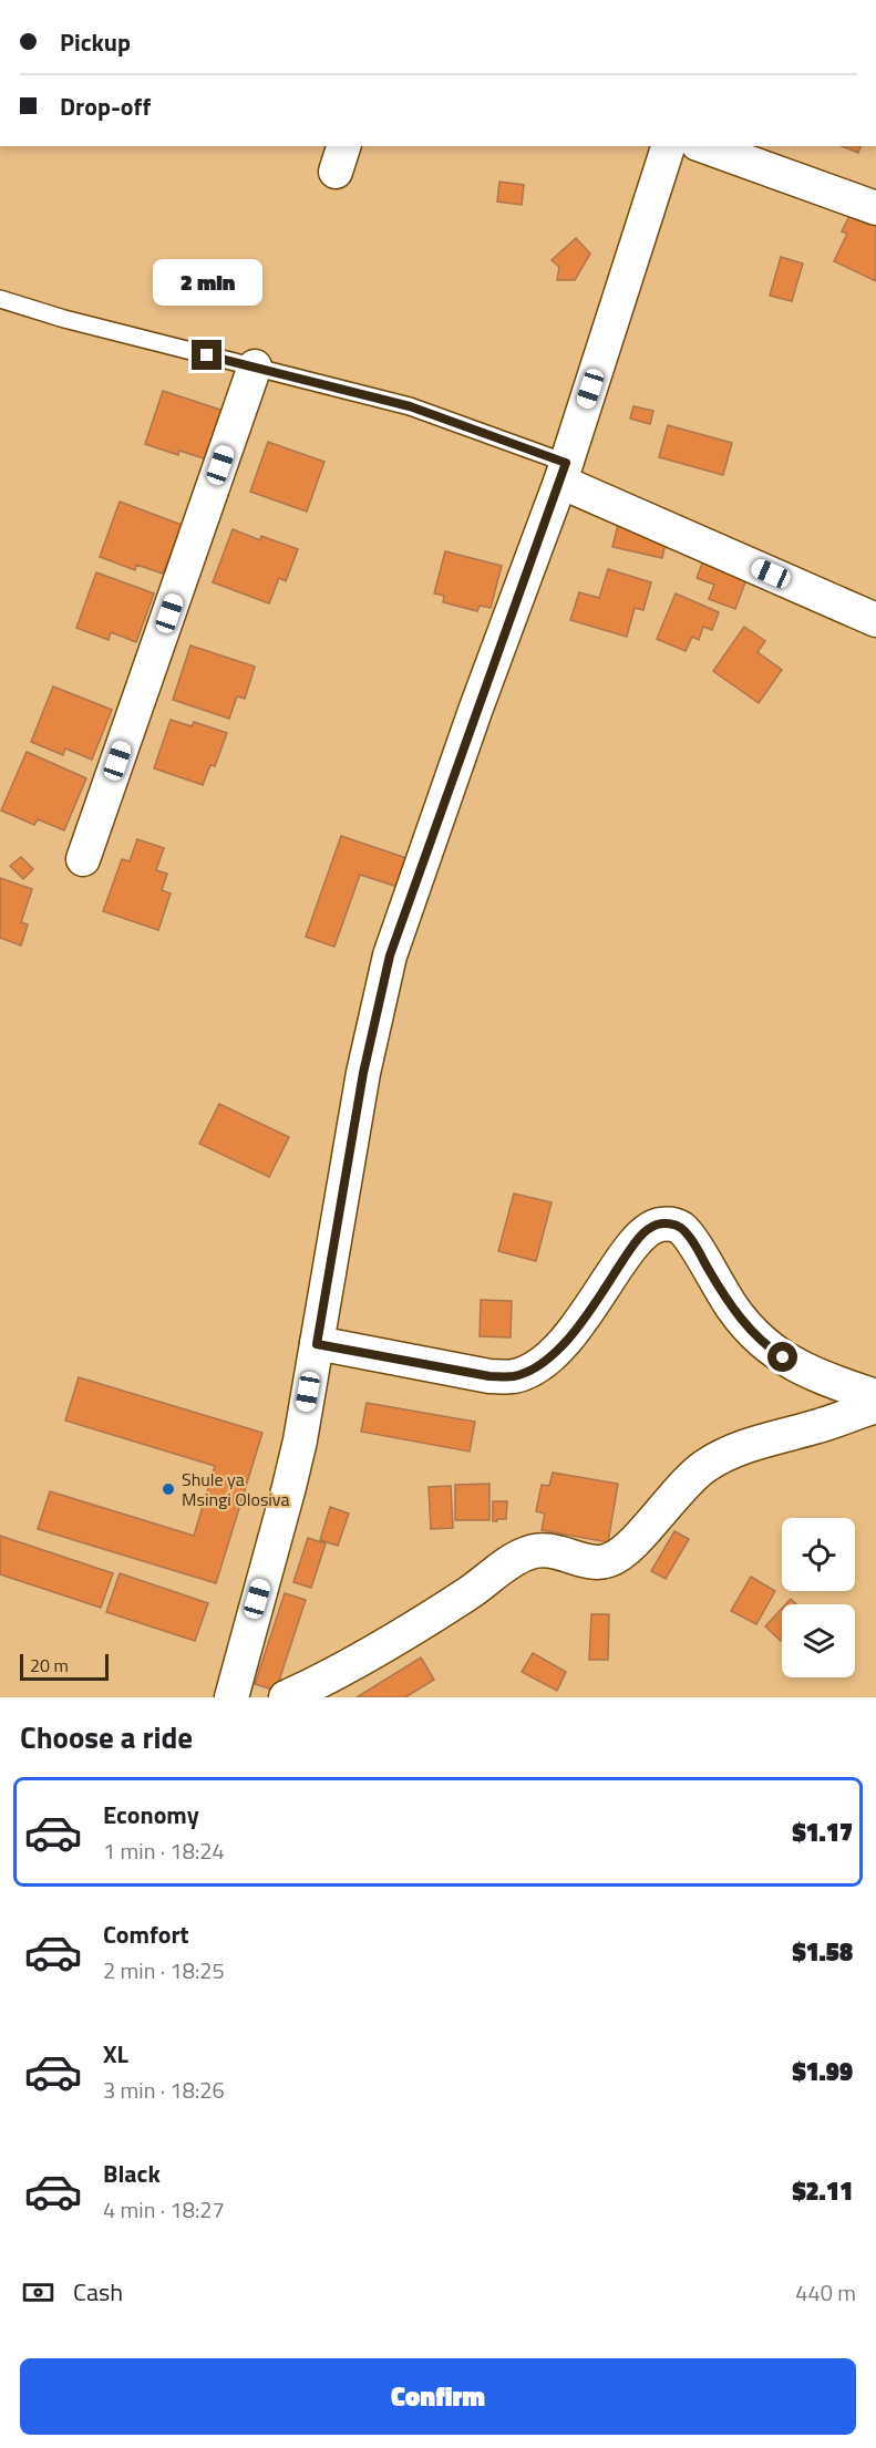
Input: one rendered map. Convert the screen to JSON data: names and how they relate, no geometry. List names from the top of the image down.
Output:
{
  "places": ["Shule ya Msingi Olosiva"],
  "scale_bar": "20 m",
  "page": {
    "banner": ["Pickup", "Drop-off"],
    "bubble": "2 min",
    "scale": "20 m",
    "heading": "Choose a ride",
    "list": [
      {
        "name": "Economy",
        "note": "1 min · 18:24",
        "value": "$1.17"
      },
      {
        "name": "Comfort",
        "note": "2 min · 18:25",
        "value": "$1.58"
      },
      {
        "name": "XL",
        "note": "3 min · 18:26",
        "value": "$1.99"
      },
      {
        "name": "Black",
        "note": "4 min · 18:27",
        "value": "$2.11"
      }
    ],
    "pay": ["Cash", "440 m"],
    "buttons": "Confirm"
  }
}
